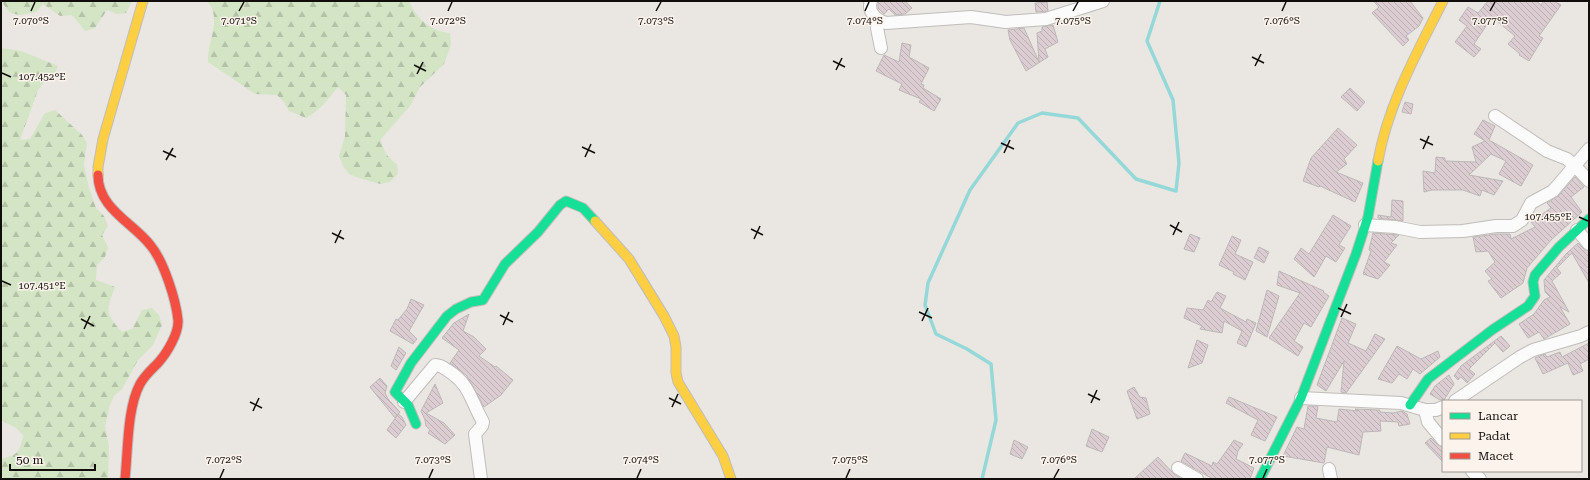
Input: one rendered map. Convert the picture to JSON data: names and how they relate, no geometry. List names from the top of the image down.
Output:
{
  "legend": ["Lancar", "Padat", "Macet"],
  "scale_bar": "50 m",
  "coordinates": [
    "7.070°S",
    "7.073°S",
    "7.077°S",
    "7.071°S",
    "7.072°S",
    "7.074°S",
    "7.075°S",
    "7.076°S",
    "107.452°E",
    "107.455°E",
    "107.451°E"
  ]
}
